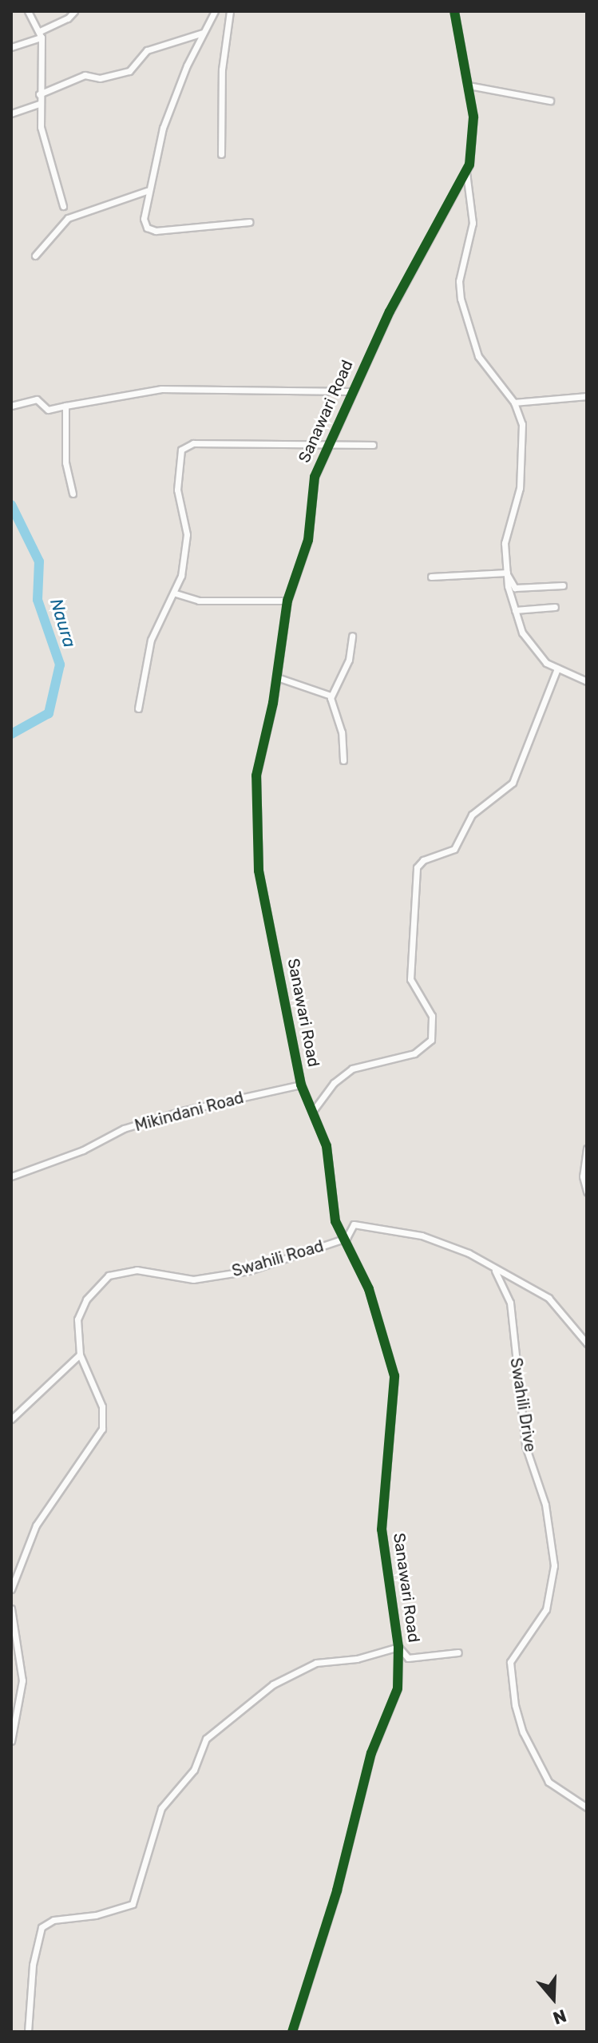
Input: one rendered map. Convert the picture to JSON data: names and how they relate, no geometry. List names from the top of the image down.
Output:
{
  "streets": {
    "street": [
      "Sanawari Road",
      "Mikindani Road",
      "Swahili Road",
      "Swahili Drive"
    ]
  },
  "crossings": [
    ["Sanawari Road", "Mikindani Road"],
    ["Sanawari Road", "Swahili Road"],
    ["Swahili Road", "Swahili Drive"]
  ],
  "water": ["Naura"],
  "north": "bottom"
}
